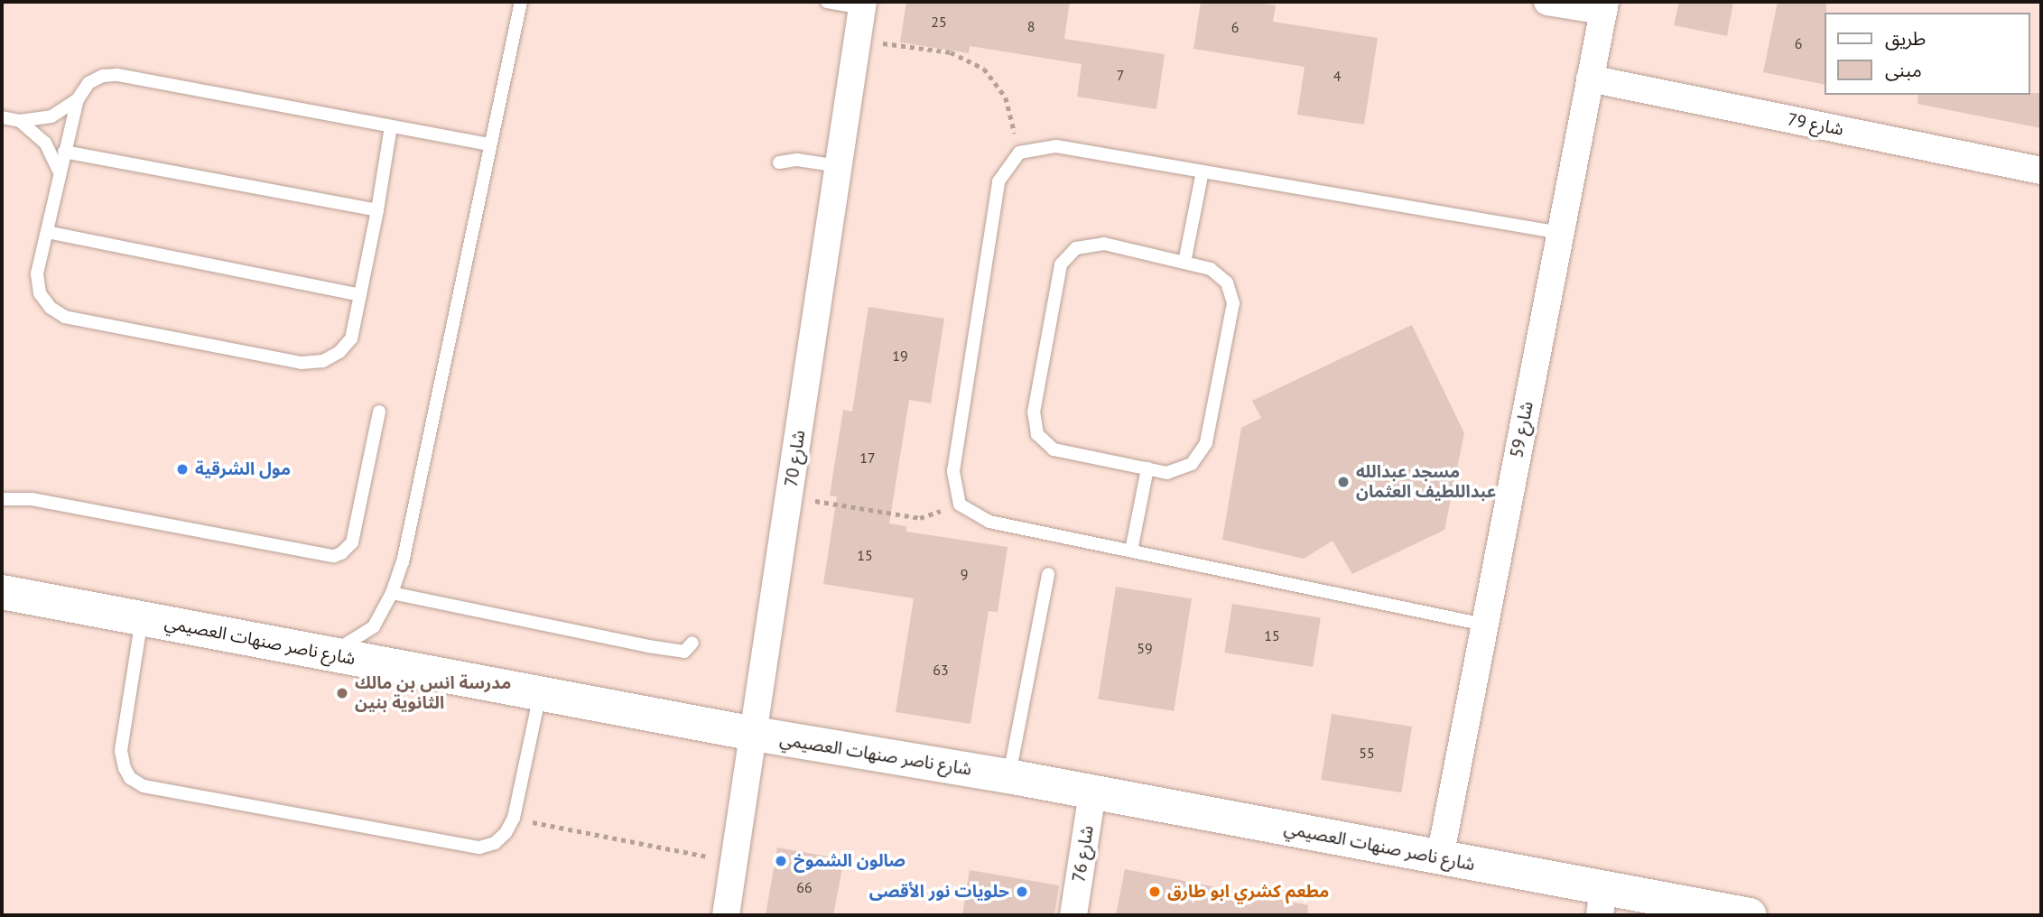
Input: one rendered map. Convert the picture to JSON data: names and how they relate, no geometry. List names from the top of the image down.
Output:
{
  "streets": {
    "street": [
      "شارع 79",
      "شارع 59",
      "شارع 70",
      "شارع ناصر صنهات العصيمي",
      "شارع 76"
    ]
  },
  "crossings": [
    ["شارع 79", "شارع 59"],
    ["شارع 59", "شارع ناصر صنهات العصيمي"],
    ["شارع 70", "شارع ناصر صنهات العصيمي"],
    ["شارع ناصر صنهات العصيمي", "شارع 76"]
  ],
  "places": [
    "مول الشرقية",
    "مسجد عبدالله عبداللطيف العثمان",
    "مدرسة انس بن مالك الثانوية بنين",
    "صالون الشموخ",
    "حلويات نور الأقصى",
    "مطعم كشري ابو طارق"
  ],
  "house_numbers": [
    "25",
    "8",
    "6",
    "6",
    "7",
    "4",
    "19",
    "17",
    "15",
    "9",
    "15",
    "59",
    "63",
    "55",
    "66"
  ],
  "legend": ["طريق", "مبنى"]
}
